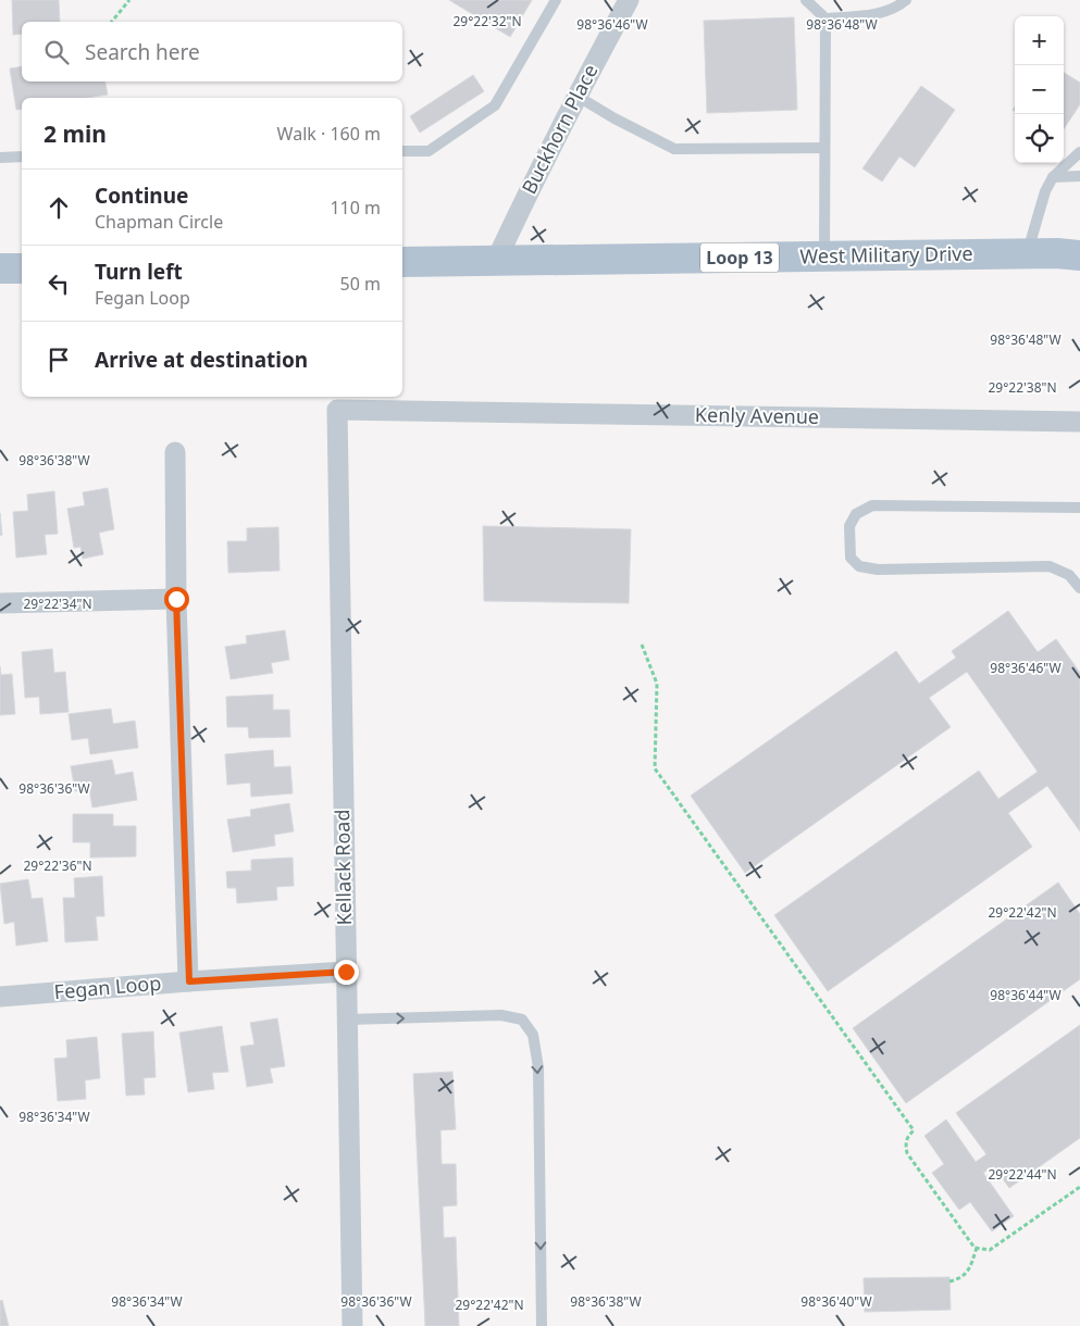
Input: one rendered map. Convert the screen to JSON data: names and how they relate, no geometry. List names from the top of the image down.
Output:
{
  "streets": {
    "main road": ["West Military Drive", "Loop 13"],
    "street": [
      "Buckhorn Place",
      "Kenly Avenue",
      "Kellack Road",
      "Fegan Loop"
    ]
  },
  "crossings": [
    ["Buckhorn Place", "West Military Drive"],
    ["Kenly Avenue", "Kellack Road"],
    ["Kellack Road", "Fegan Loop"]
  ],
  "page": {
    "map_buttons": ["+", "−"],
    "search": "Search here",
    "heading": ["2 min", "Walk · 160 m"],
    "list": [
      ["Continue", "Chapman Circle", "110 m"],
      ["Turn left", "Fegan Loop", "50 m"],
      "Arrive at destination"
    ]
  },
  "coordinates": [
    "29°22'32\"N",
    "98°36'46\"W",
    "98°36'48\"W",
    "29°22'38\"N",
    "98°36'38\"W",
    "29°22'34\"N",
    "98°36'36\"W",
    "29°22'36\"N",
    "29°22'42\"N",
    "98°36'44\"W",
    "98°36'34\"W",
    "29°22'44\"N",
    "98°36'40\"W"
  ]
}
